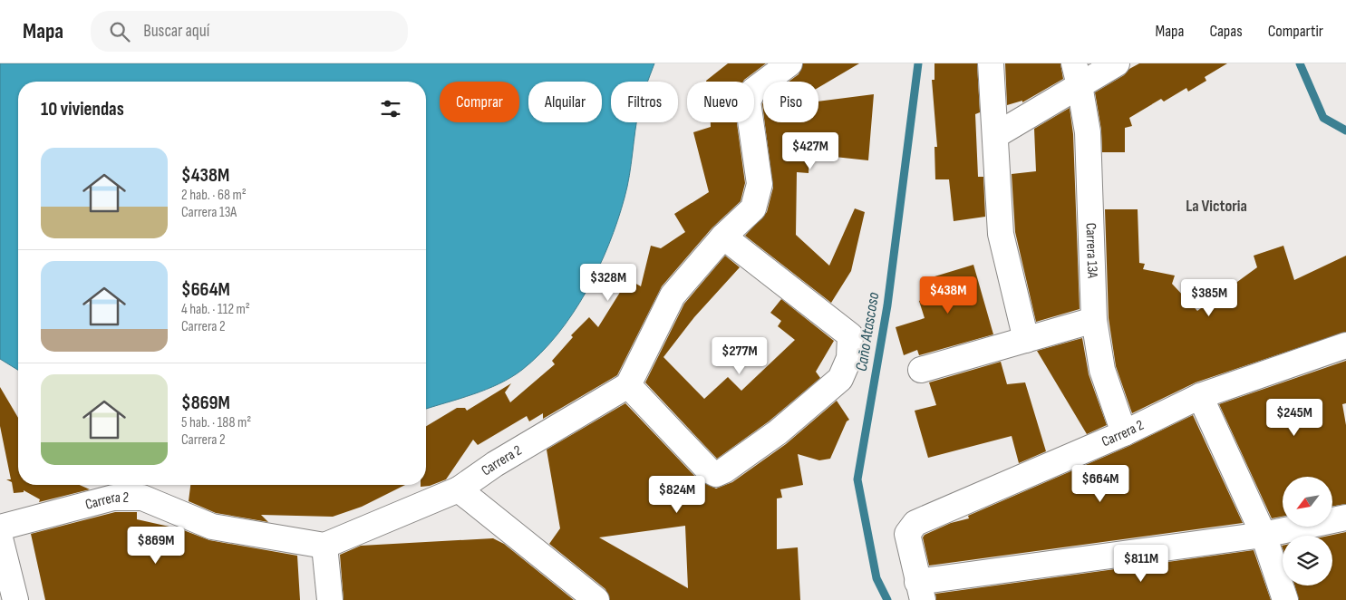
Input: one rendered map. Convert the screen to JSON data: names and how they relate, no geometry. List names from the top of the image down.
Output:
{
  "streets": {
    "street": ["Carrera 13A", "Carrera 2"]
  },
  "crossings": [
    ["Carrera 13A", "Carrera 2"]
  ],
  "districts": ["La Victoria"],
  "water": ["Caño Atascoso"],
  "north": "bottom left",
  "page": {
    "header": "Mapa",
    "search": "Buscar aquí",
    "nav": ["Mapa", "Capas", "Compartir"],
    "chip": [
      "Comprar",
      "Alquilar",
      "Filtros",
      "Nuevo",
      "Piso"
    ],
    "heading": "10 viviendas",
    "price": [
      "$427M",
      "$328M",
      "$438M",
      "$385M",
      "$277M",
      "$245M",
      "$664M",
      "$824M",
      "$869M",
      "$811M"
    ],
    "list": [
      {
        "name": "$438M",
        "note": "2 hab. · 68 m² · Carrera 13A"
      },
      {
        "name": "$664M",
        "note": "4 hab. · 112 m² · Carrera 2"
      },
      {
        "name": "$869M",
        "note": "5 hab. · 188 m² · Carrera 2"
      }
    ]
  }
}
